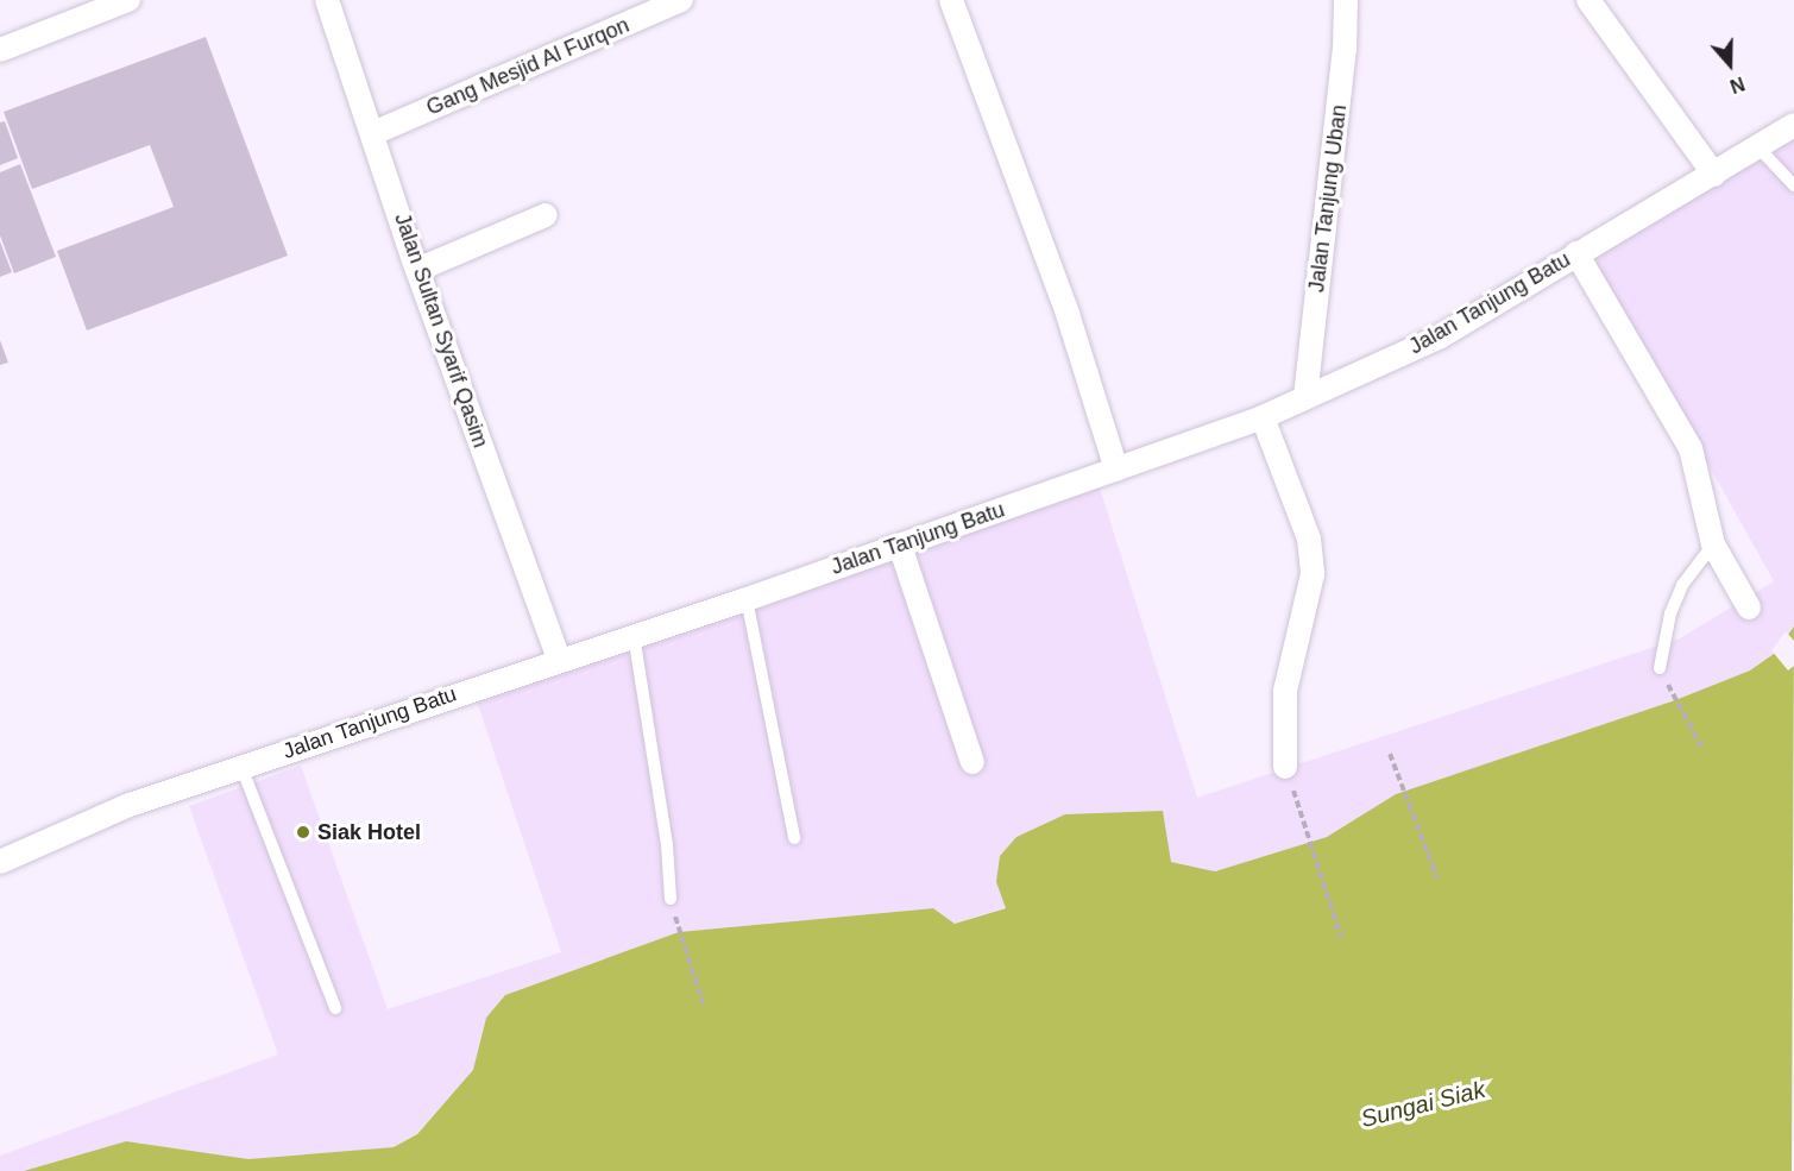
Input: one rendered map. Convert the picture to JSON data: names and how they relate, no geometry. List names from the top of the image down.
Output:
{
  "streets": {
    "street": [
      "Gang Mesjid Al Furqon",
      "Jalan Tanjung Uban",
      "Jalan Tanjung Batu",
      "Jalan Sultan Syarif Qasim"
    ]
  },
  "crossings": [
    ["Gang Mesjid Al Furqon", "Jalan Sultan Syarif Qasim"],
    ["Jalan Tanjung Uban", "Jalan Tanjung Batu"],
    ["Jalan Tanjung Batu", "Jalan Sultan Syarif Qasim"]
  ],
  "water": ["Sungai Siak"],
  "places": ["Siak Hotel"],
  "north": "bottom"
}
